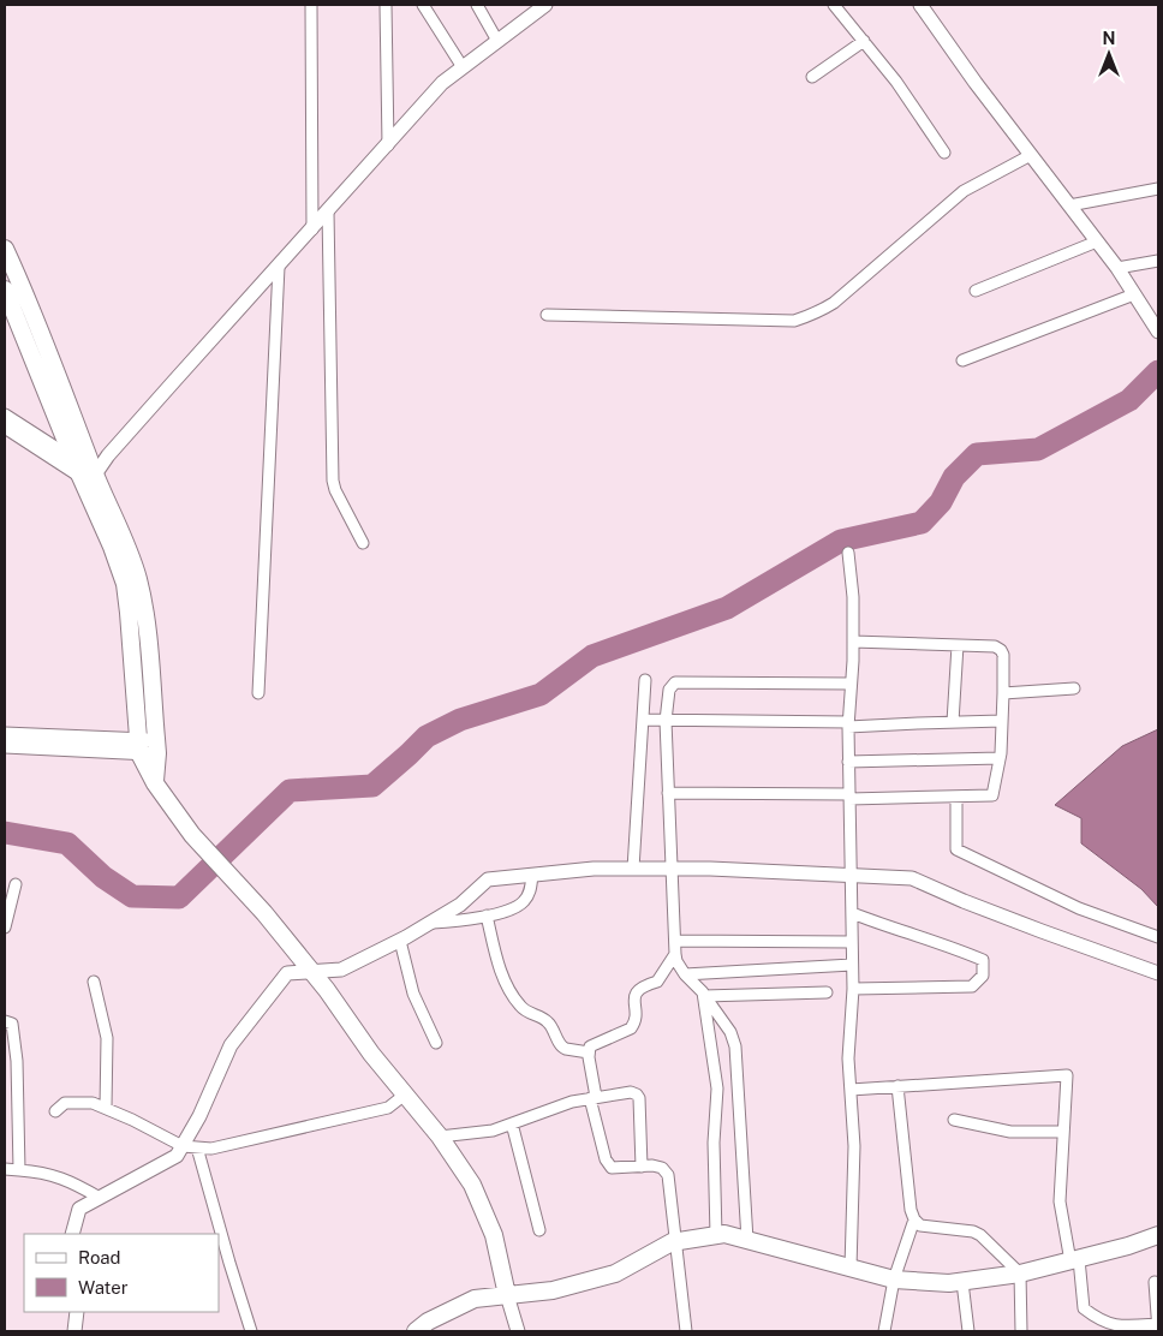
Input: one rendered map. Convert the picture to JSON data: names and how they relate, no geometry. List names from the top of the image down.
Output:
{
  "legend": ["Road", "Water"],
  "north": "top"
}
